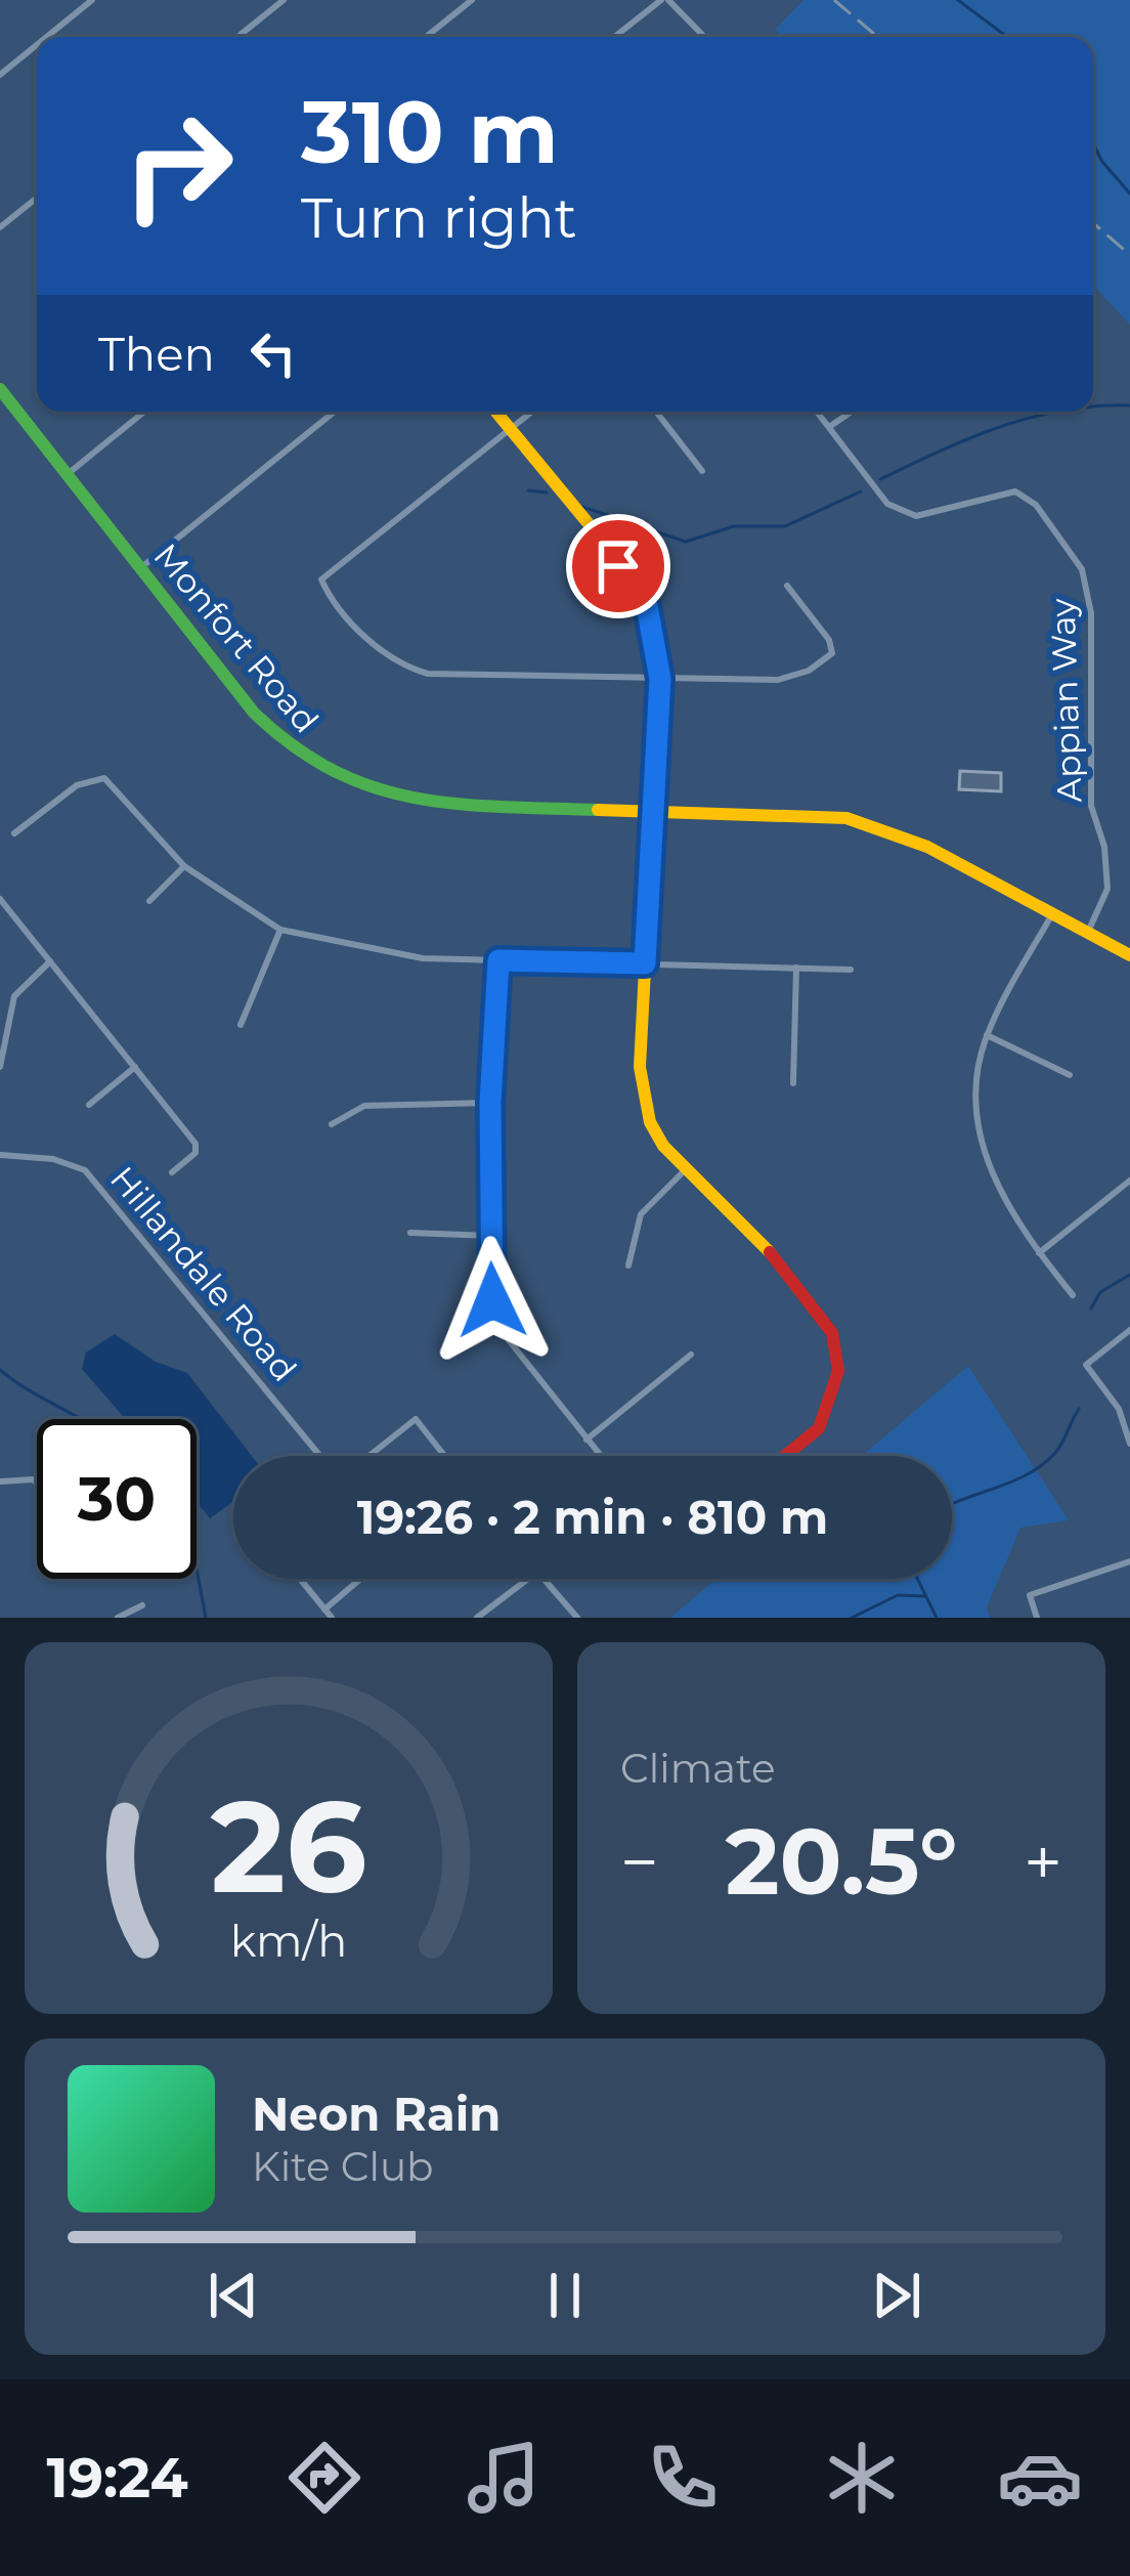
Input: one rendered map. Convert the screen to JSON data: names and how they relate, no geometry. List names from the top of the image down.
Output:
{
  "streets": {
    "street": ["Monfort Road", "Appian Way", "Hillandale Road"]
  },
  "crossings": [
    ["Monfort Road", "Appian Way"]
  ],
  "page": {
    "turn": ["310 m", "Turn right"],
    "then": "Then",
    "limit": "30",
    "trip": "19:26 · 2 min · 810 m",
    "tile": "Climate",
    "heat": ["−", "20.5°", "+"],
    "song": ["Neon Rain", "Kite Club"],
    "tabs": "19:24",
    "gauge": ["26", "km/h"]
  }
}
